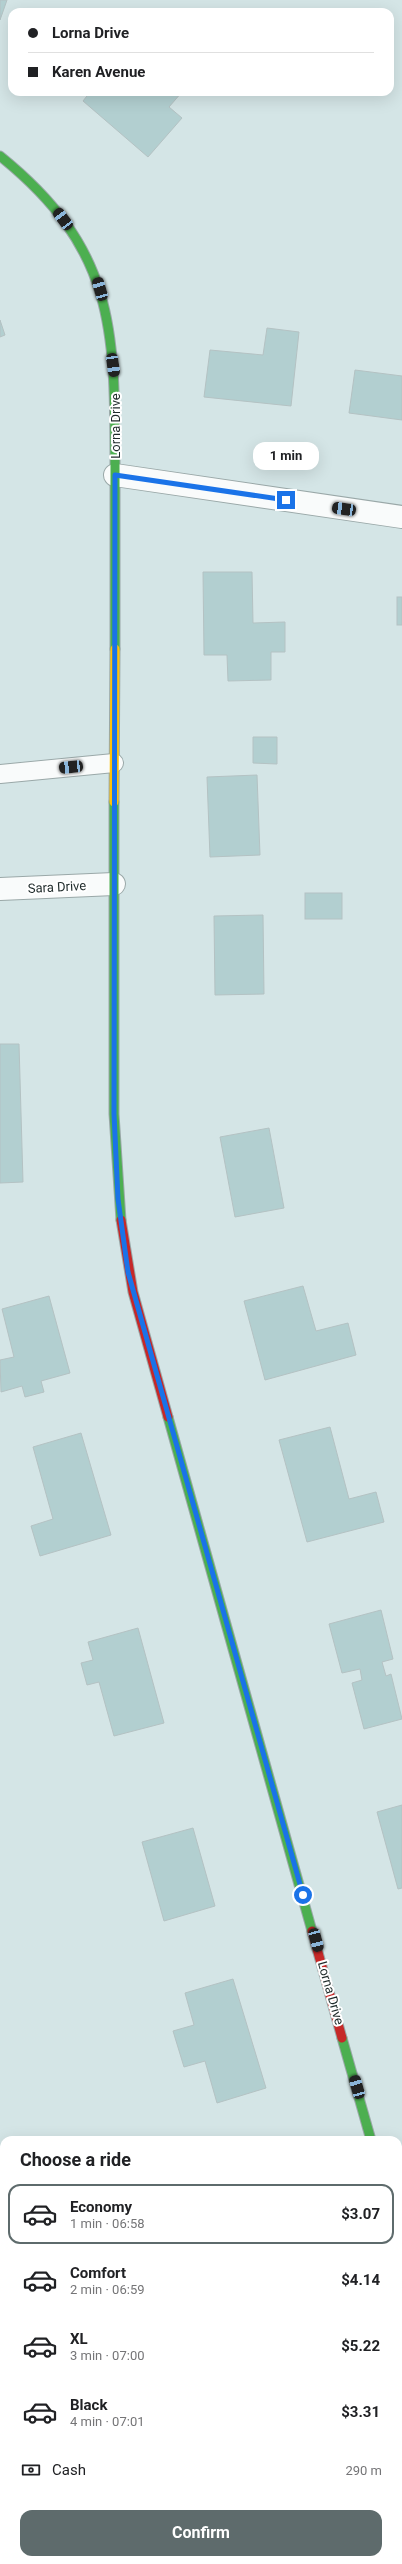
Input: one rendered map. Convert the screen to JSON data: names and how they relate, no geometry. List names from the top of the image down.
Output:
{
  "streets": {
    "street": ["Lorna Drive", "Sara Drive"]
  },
  "crossings": [
    ["Lorna Drive", "Sara Drive"]
  ],
  "page": {
    "banner": ["Lorna Drive", "Karen Avenue"],
    "bubble": "1 min",
    "heading": "Choose a ride",
    "list": [
      {
        "name": "Economy",
        "note": "1 min · 06:58",
        "value": "$3.07"
      },
      {
        "name": "Comfort",
        "note": "2 min · 06:59",
        "value": "$4.14"
      },
      {
        "name": "XL",
        "note": "3 min · 07:00",
        "value": "$5.22"
      },
      {
        "name": "Black",
        "note": "4 min · 07:01",
        "value": "$3.31"
      }
    ],
    "pay": ["Cash", "290 m"],
    "buttons": "Confirm"
  }
}
